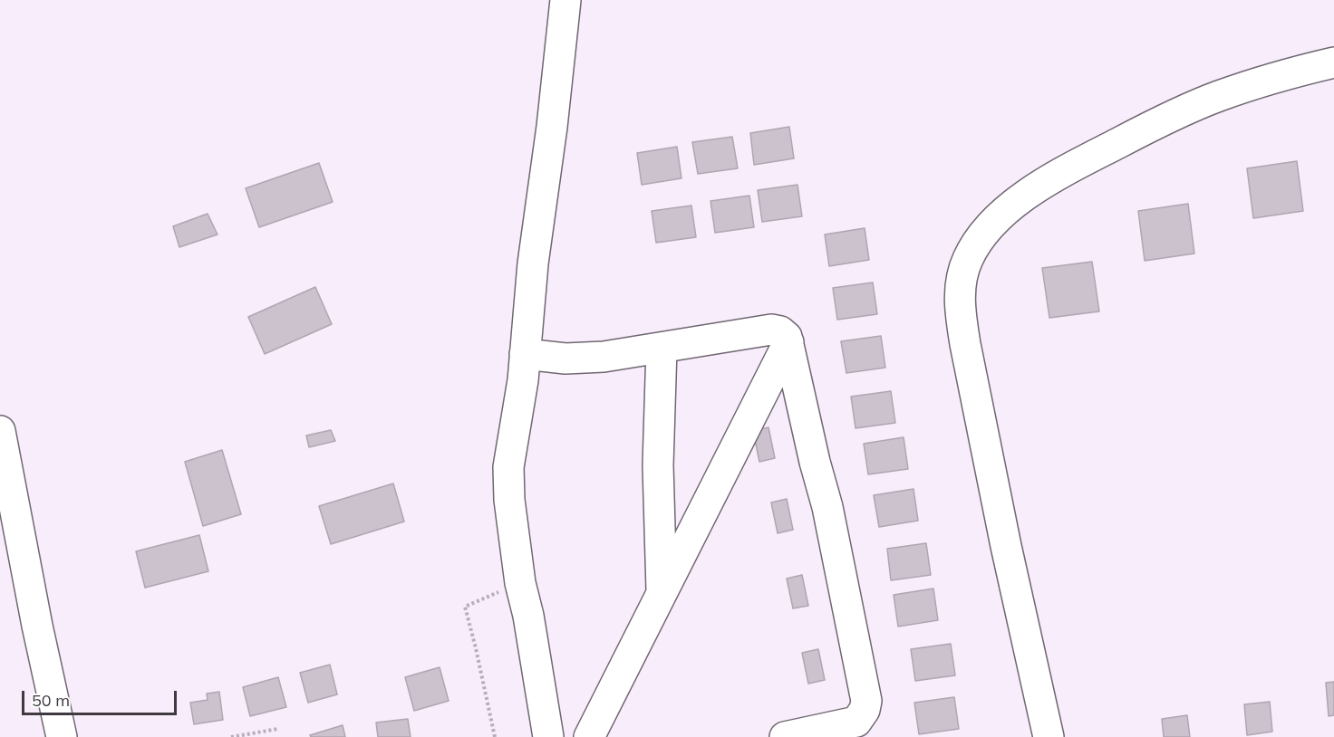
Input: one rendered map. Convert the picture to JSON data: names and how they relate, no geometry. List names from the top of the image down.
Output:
{
  "scale_bar": "50 m"
}
